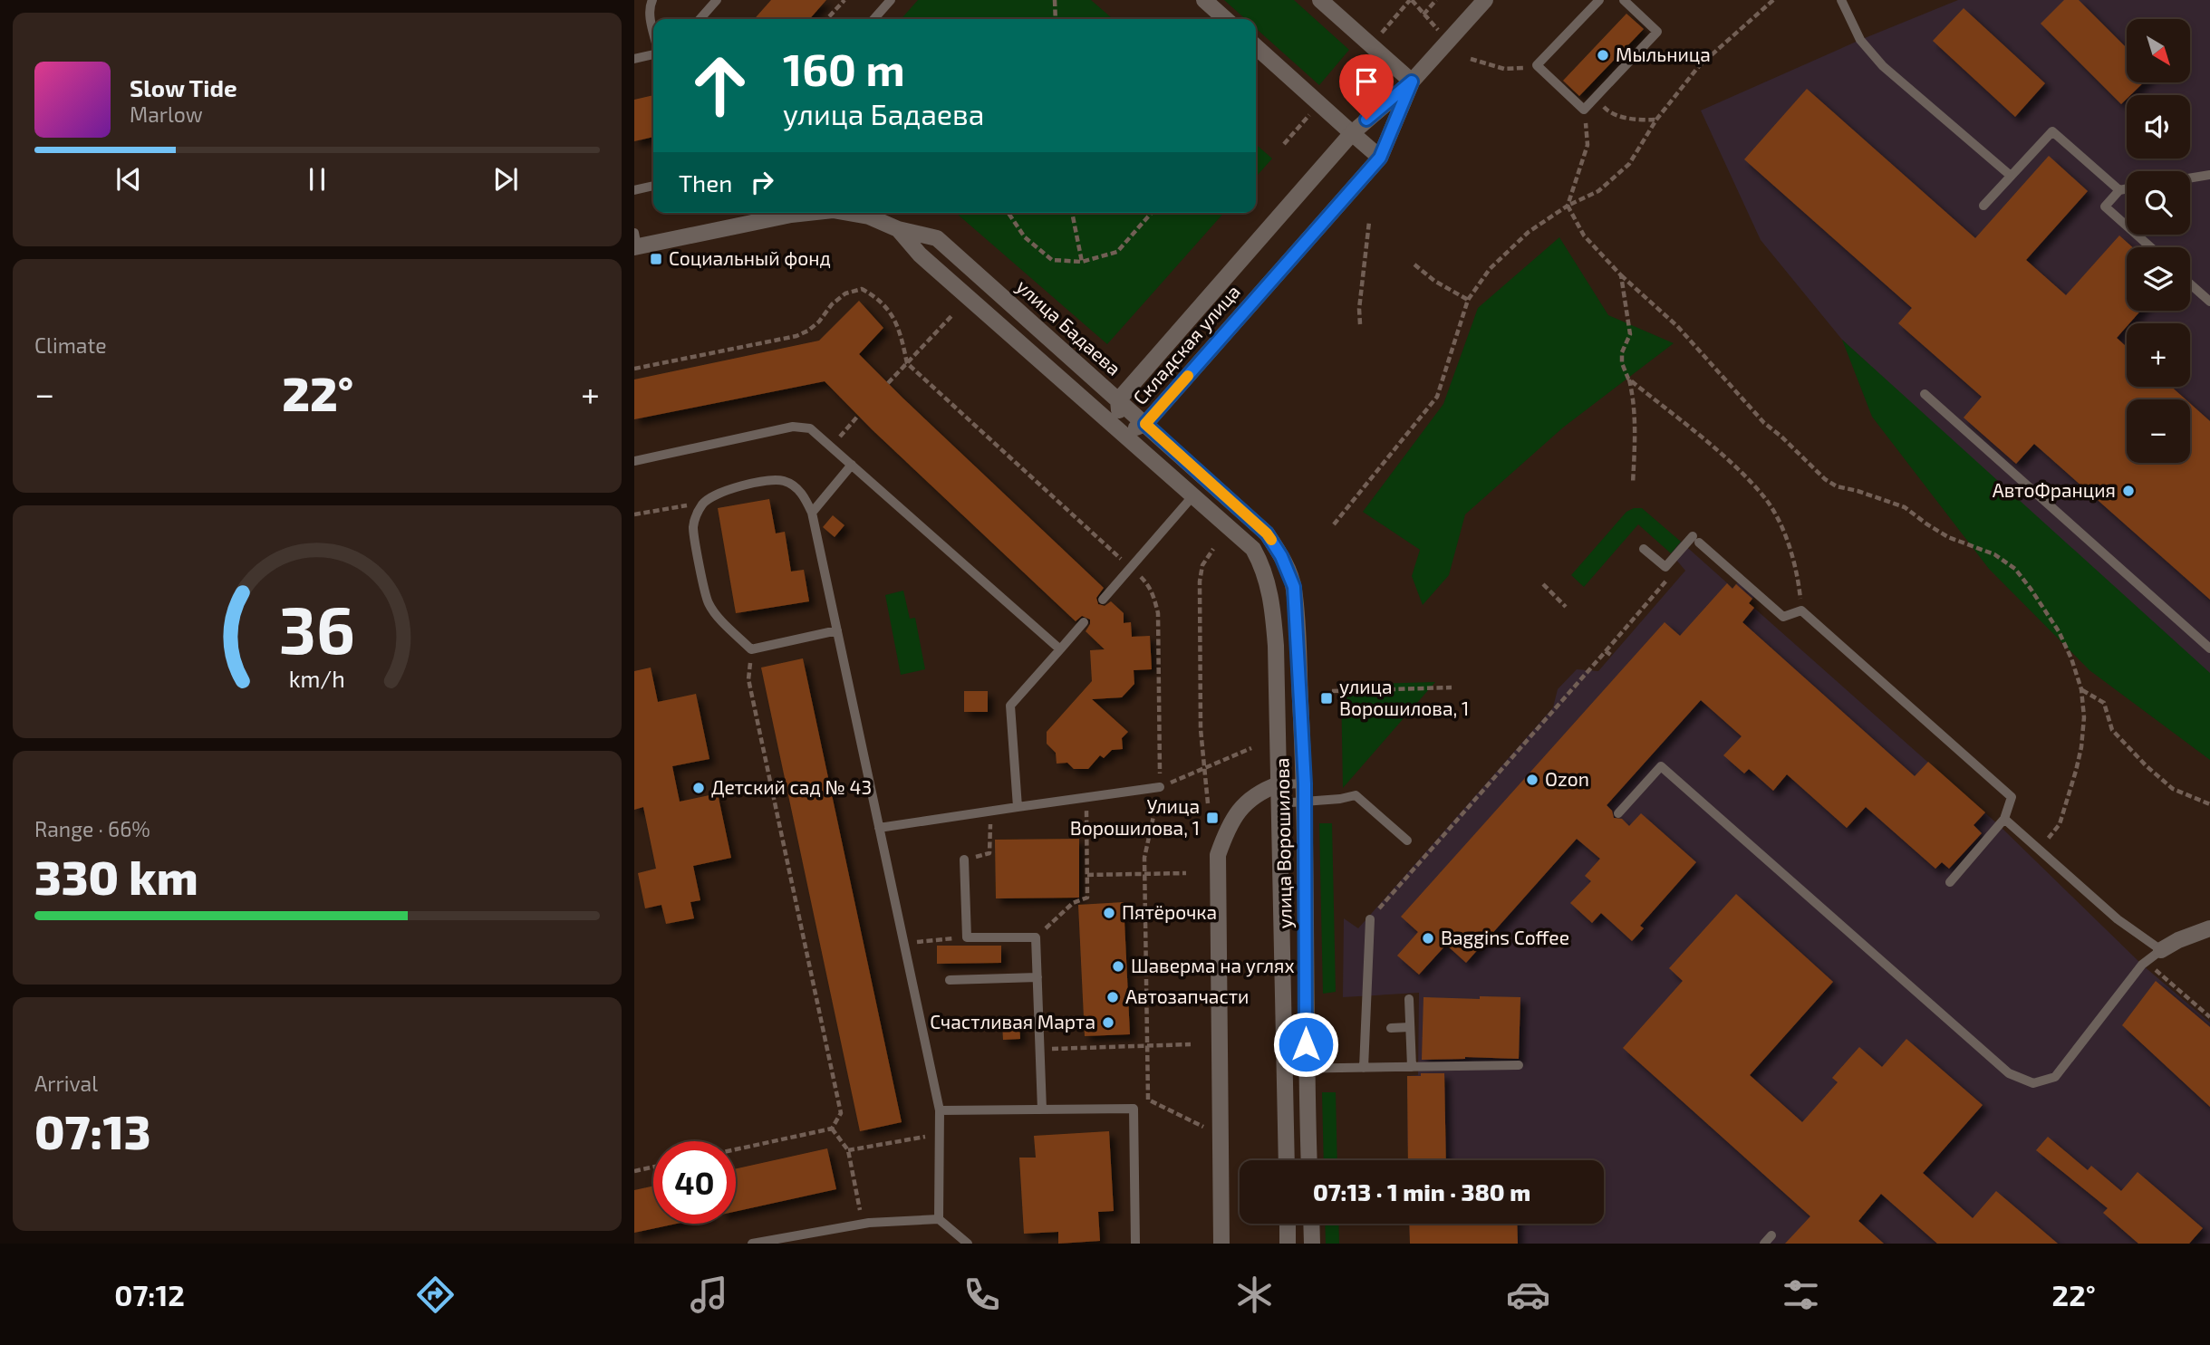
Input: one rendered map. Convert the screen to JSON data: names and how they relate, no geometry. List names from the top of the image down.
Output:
{
  "streets": {
    "street": ["улица Бадаева", "Складская улица", "улица Ворошилова"]
  },
  "crossings": [
    ["улица Бадаева", "Складская улица"],
    ["улица Бадаева", "улица Ворошилова"]
  ],
  "places": {
    "other": [
      "Мыльница",
      "АвтоФранция",
      "Ozon",
      "Детский сад № 43",
      "Пятёрочка",
      "Baggins Coffee",
      "Шаверма на углях",
      "Автозапчасти",
      "Счастливая Марта"
    ],
    "transit": ["Социальный фонд", "улица Ворошилова, 1", "Улица Ворошилова, 1"]
  },
  "north": "bottom right",
  "page": {
    "map_buttons": ["+", "−"],
    "turn": ["160 m", "улица Бадаева"],
    "song": ["Slow Tide", "Marlow"],
    "then": "Then",
    "tile": [
      "Climate",
      ["Range · 66%", "330 km"],
      ["Arrival", "07:13"]
    ],
    "heat": ["−", "22°", "+"],
    "limit": "40",
    "trip": "07:13 · 1 min · 380 m",
    "tabs": ["07:12", "22°"],
    "gauge": ["36", "km/h"]
  }
}
